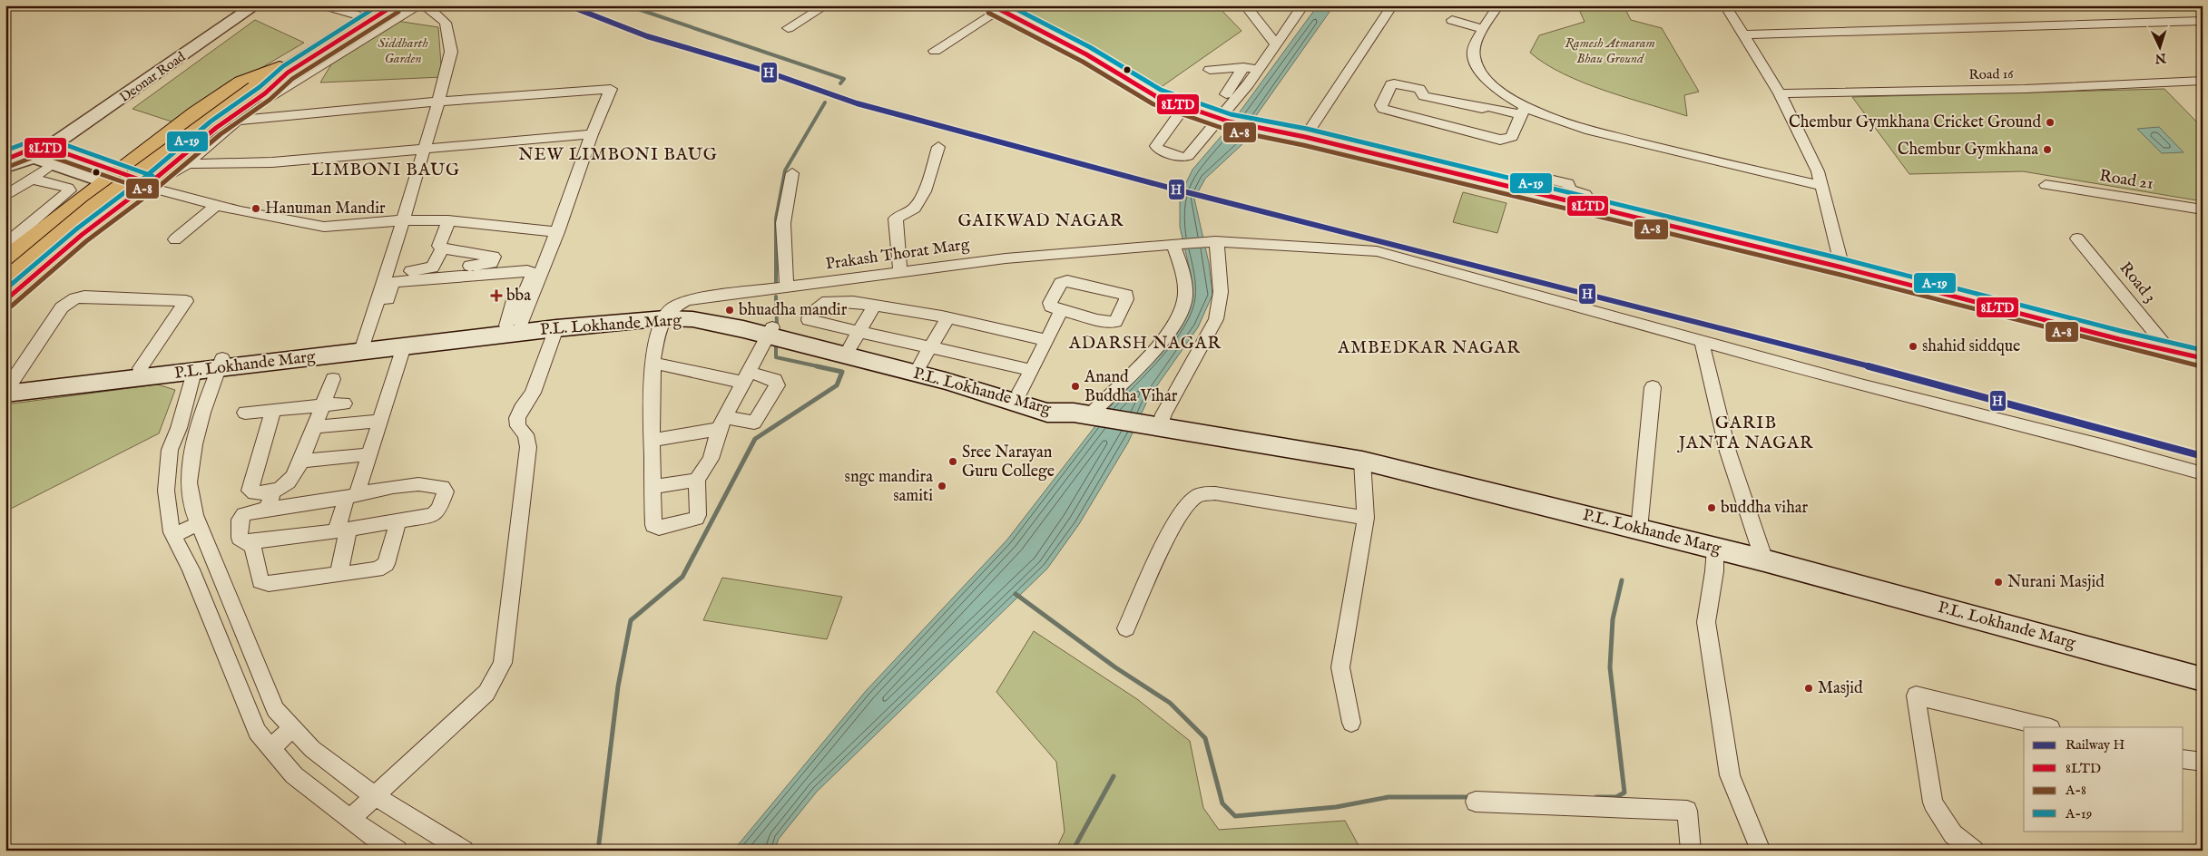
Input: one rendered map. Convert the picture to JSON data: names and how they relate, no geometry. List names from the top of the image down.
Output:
{
  "streets": {
    "main road": ["P.L. Lokhande Marg"],
    "street": [
      "Road 16",
      "Deonar Road",
      "Road 21",
      "Prakash Thorat Marg",
      "Road 3"
    ]
  },
  "crossings": [
    ["Prakash Thorat Marg", "P.L. Lokhande Marg"]
  ],
  "districts": [
    "NEW LIMBONI BAUG",
    "LIMBONI BAUG",
    "GAIKWAD NAGAR",
    "ADARSH NAGAR",
    "AMBEDKAR NAGAR",
    "GARIB JANTA NAGAR"
  ],
  "parks": ["Siddharth Garden", "Ramesh Atmaram Bhau Ground"],
  "places": {
    "other": [
      "Chembur Gymkhana Cricket Ground",
      "Chembur Gymkhana",
      "Hanuman Mandir",
      "bhuadha mandir",
      "shahid siddque",
      "Anand Buddha Vihar",
      "Sree Narayan Guru College",
      "sngc mandira samiti",
      "buddha vihar",
      "Nurani Masjid",
      "Masjid"
    ],
    "health": ["bba"]
  },
  "lines": [
    "rail line H",
    "transit line 8LTD",
    "transit line A-19",
    "transit line A-8"
  ],
  "legend": [
    "Railway H",
    "8LTD",
    "A-8",
    "A-19"
  ],
  "north": "bottom"
}
